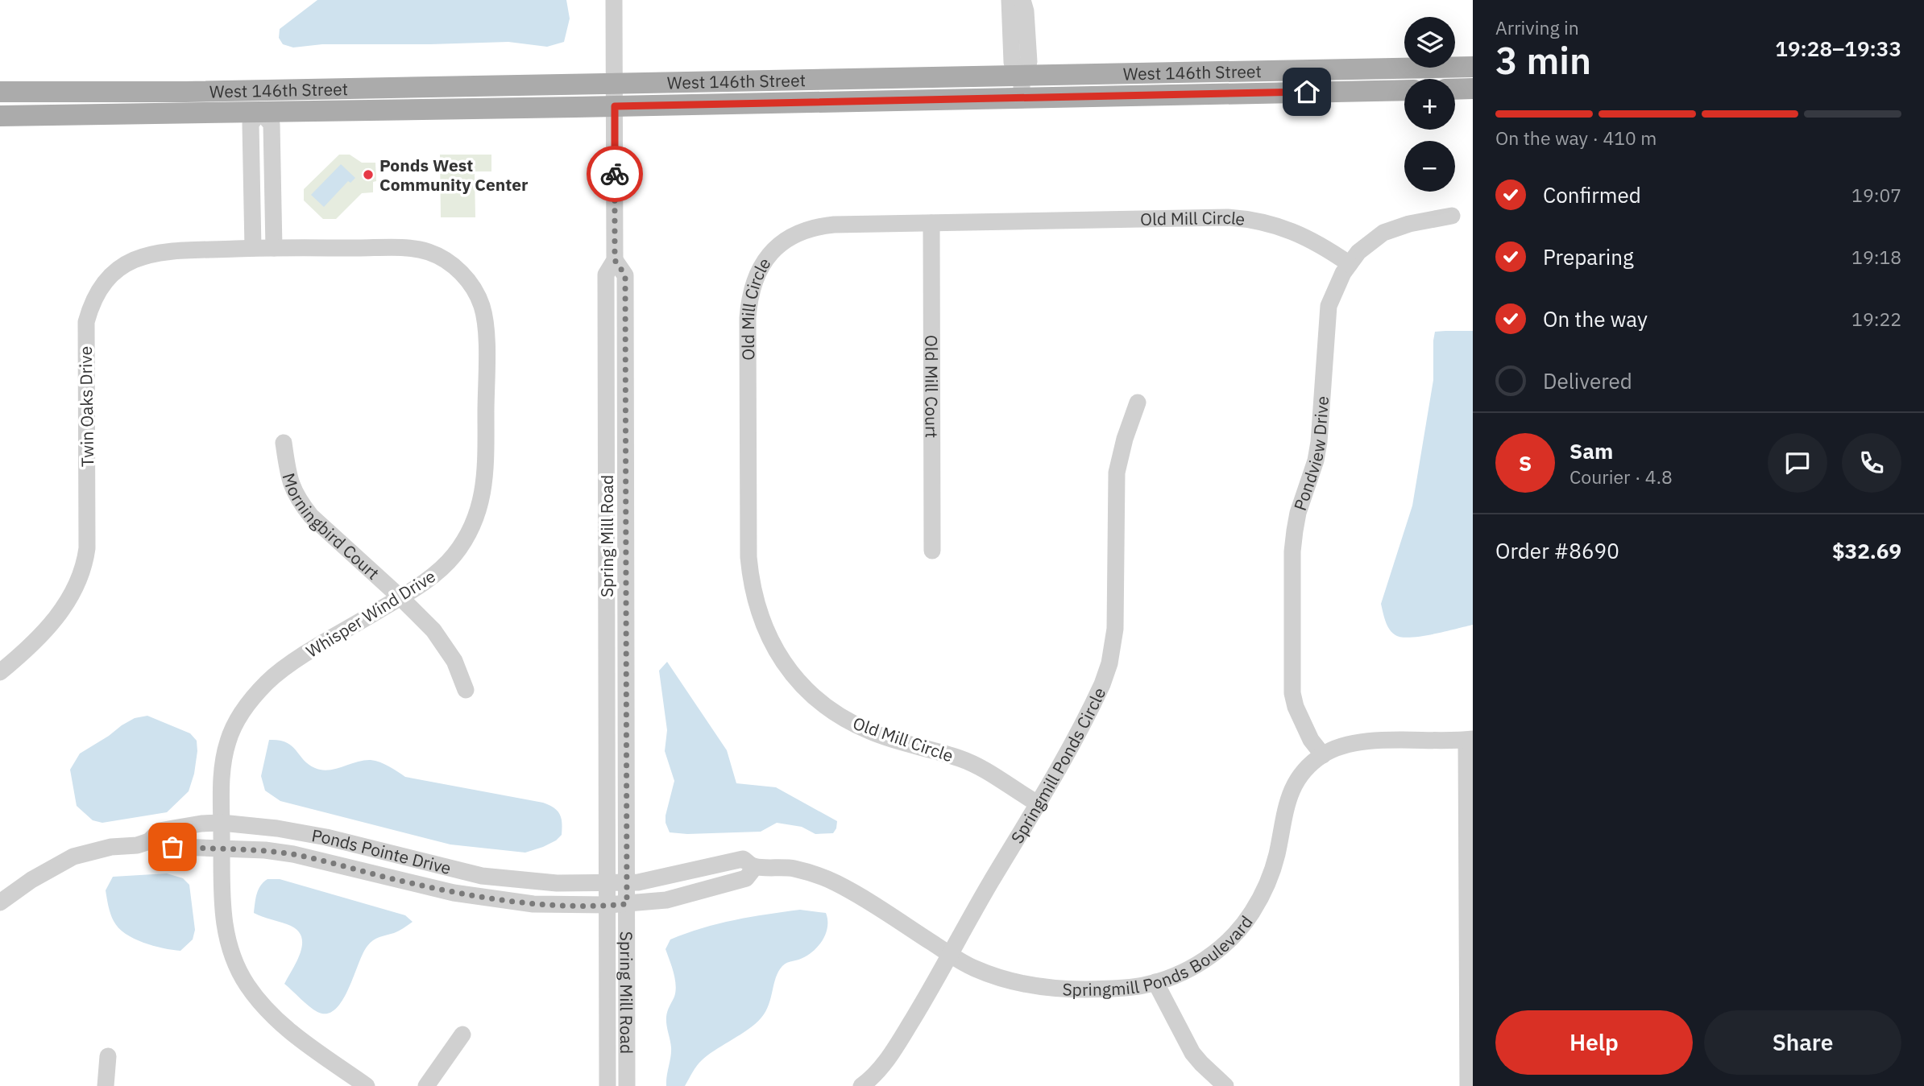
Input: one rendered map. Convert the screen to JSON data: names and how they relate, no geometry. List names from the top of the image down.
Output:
{
  "streets": {
    "main road": ["West 146th Street"],
    "street": [
      "Old Mill Circle",
      "Old Mill Court",
      "Twin Oaks Drive",
      "Pondview Drive",
      "Morningbird Court",
      "Spring Mill Road",
      "Whisper Wind Drive",
      "Springmill Ponds Circle",
      "Ponds Pointe Drive",
      "Springmill Ponds Boulevard"
    ]
  },
  "crossings": [
    ["West 146th Street", "Spring Mill Road"],
    ["Old Mill Circle", "Old Mill Court"],
    ["Old Mill Circle", "Pondview Drive"],
    ["Old Mill Circle", "Springmill Ponds Circle"],
    ["Twin Oaks Drive", "Whisper Wind Drive"],
    ["Pondview Drive", "Springmill Ponds Boulevard"],
    ["Morningbird Court", "Whisper Wind Drive"],
    ["Spring Mill Road", "Ponds Pointe Drive"],
    ["Spring Mill Road", "Springmill Ponds Boulevard"],
    ["Whisper Wind Drive", "Ponds Pointe Drive"],
    ["Springmill Ponds Circle", "Springmill Ponds Boulevard"],
    ["Ponds Pointe Drive", "Springmill Ponds Boulevard"]
  ],
  "places": ["Ponds West Community Center"],
  "page": {
    "heading": ["3 min", "Arriving in", "19:28–19:33"],
    "panel": [
      "Sam",
      "Courier · 4.8",
      "Order #8690",
      "$32.69"
    ],
    "map_buttons": ["+", "−"],
    "bar": "On the way · 410 m",
    "list": [
      ["Confirmed", "19:07"],
      ["Preparing", "19:18"],
      ["On the way", "19:22"],
      "Delivered"
    ],
    "round": "S",
    "buttons": ["Help", "Share"]
  }
}
